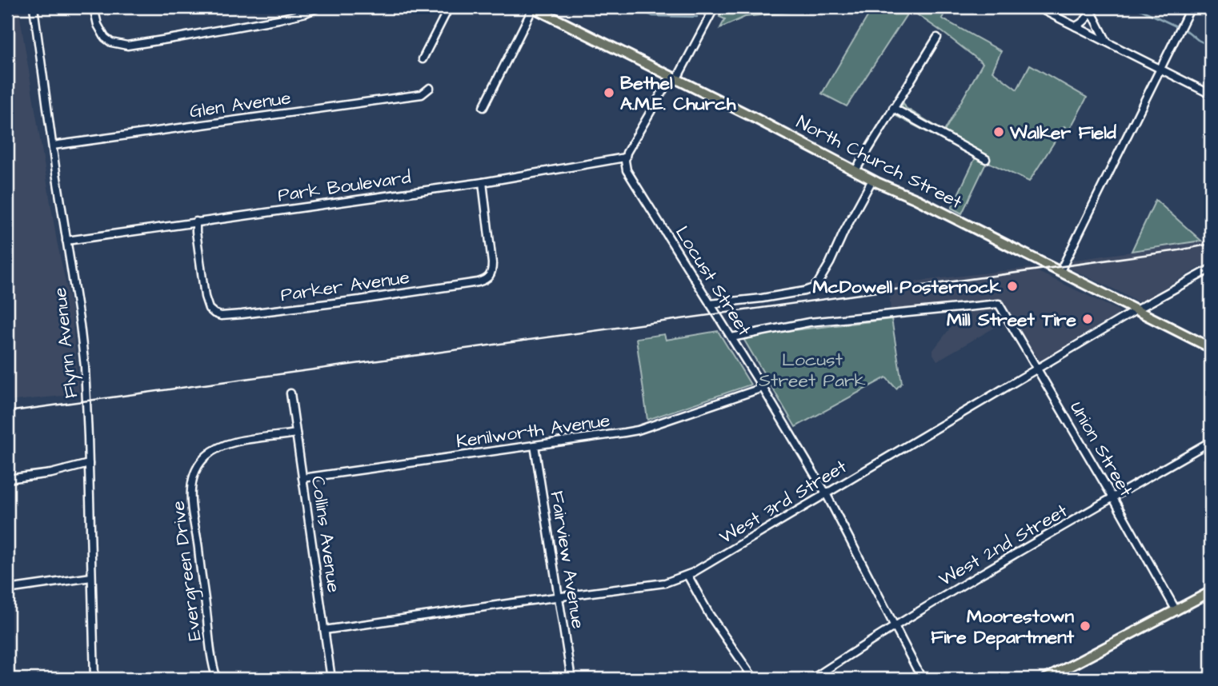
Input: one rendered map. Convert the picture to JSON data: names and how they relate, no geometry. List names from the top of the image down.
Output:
{
  "streets": {
    "main road": ["North Church Street"],
    "street": [
      "Glen Avenue",
      "Park Boulevard",
      "Locust Street",
      "Parker Avenue",
      "Flynn Avenue",
      "Kenilworth Avenue",
      "Union Street",
      "West 3rd Street",
      "Collins Avenue",
      "West 2nd Street",
      "Fairview Avenue",
      "Evergreen Drive"
    ]
  },
  "crossings": [
    ["Glen Avenue", "Flynn Avenue"],
    ["North Church Street", "West 3rd Street"],
    ["Park Boulevard", "Locust Street"],
    ["Park Boulevard", "Parker Avenue"],
    ["Park Boulevard", "Flynn Avenue"],
    ["Locust Street", "Kenilworth Avenue"],
    ["Locust Street", "Union Street"],
    ["Locust Street", "West 3rd Street"],
    ["Locust Street", "West 2nd Street"],
    ["Kenilworth Avenue", "Collins Avenue"],
    ["Kenilworth Avenue", "Fairview Avenue"],
    ["Union Street", "West 3rd Street"],
    ["Union Street", "West 2nd Street"],
    ["West 3rd Street", "Collins Avenue"],
    ["West 3rd Street", "Fairview Avenue"],
    ["Collins Avenue", "Evergreen Drive"]
  ],
  "parks": ["Locust Street Park"],
  "places": [
    "Bethel A.M.E. Church",
    "Walker Field",
    "McDowell Posternock",
    "Mill Street Tire",
    "Moorestown Fire Department"
  ]
}
